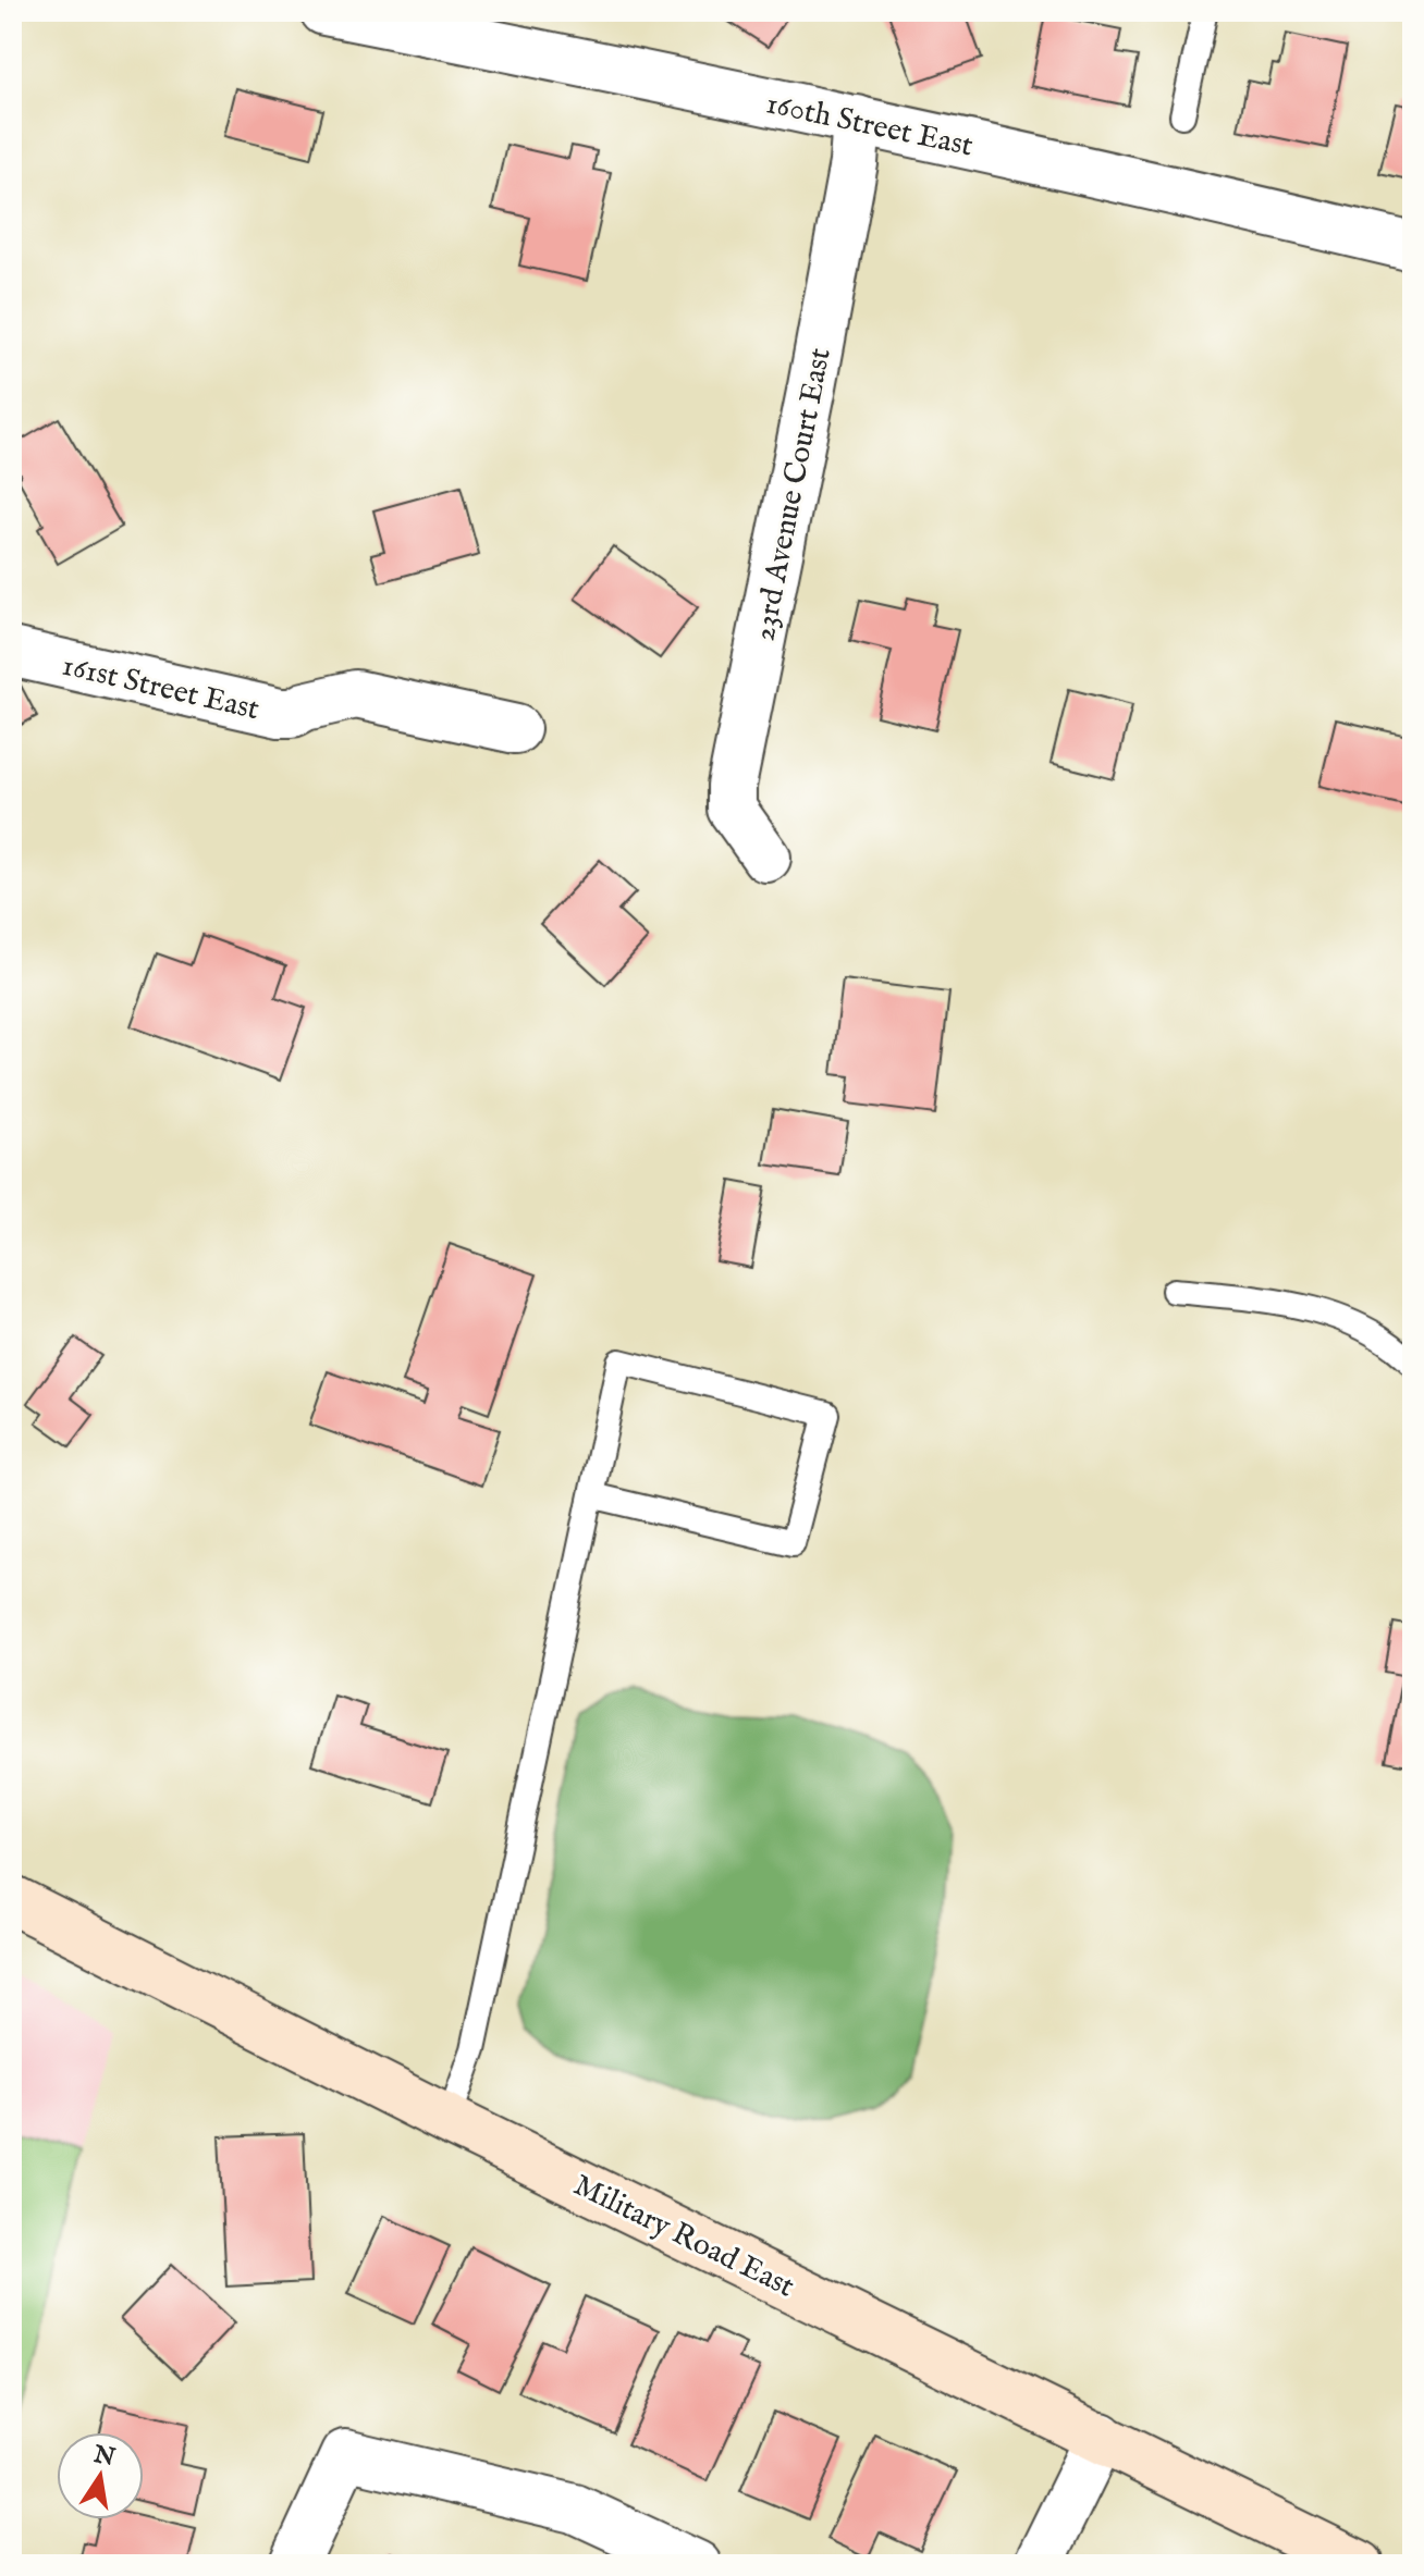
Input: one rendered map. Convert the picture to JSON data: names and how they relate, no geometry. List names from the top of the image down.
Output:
{
  "streets": {
    "street": [
      "160th Street East",
      "23rd Avenue Court East",
      "161st Street East",
      "Military Road East"
    ]
  },
  "crossings": [
    ["160th Street East", "23rd Avenue Court East"]
  ],
  "north": "top"
}
